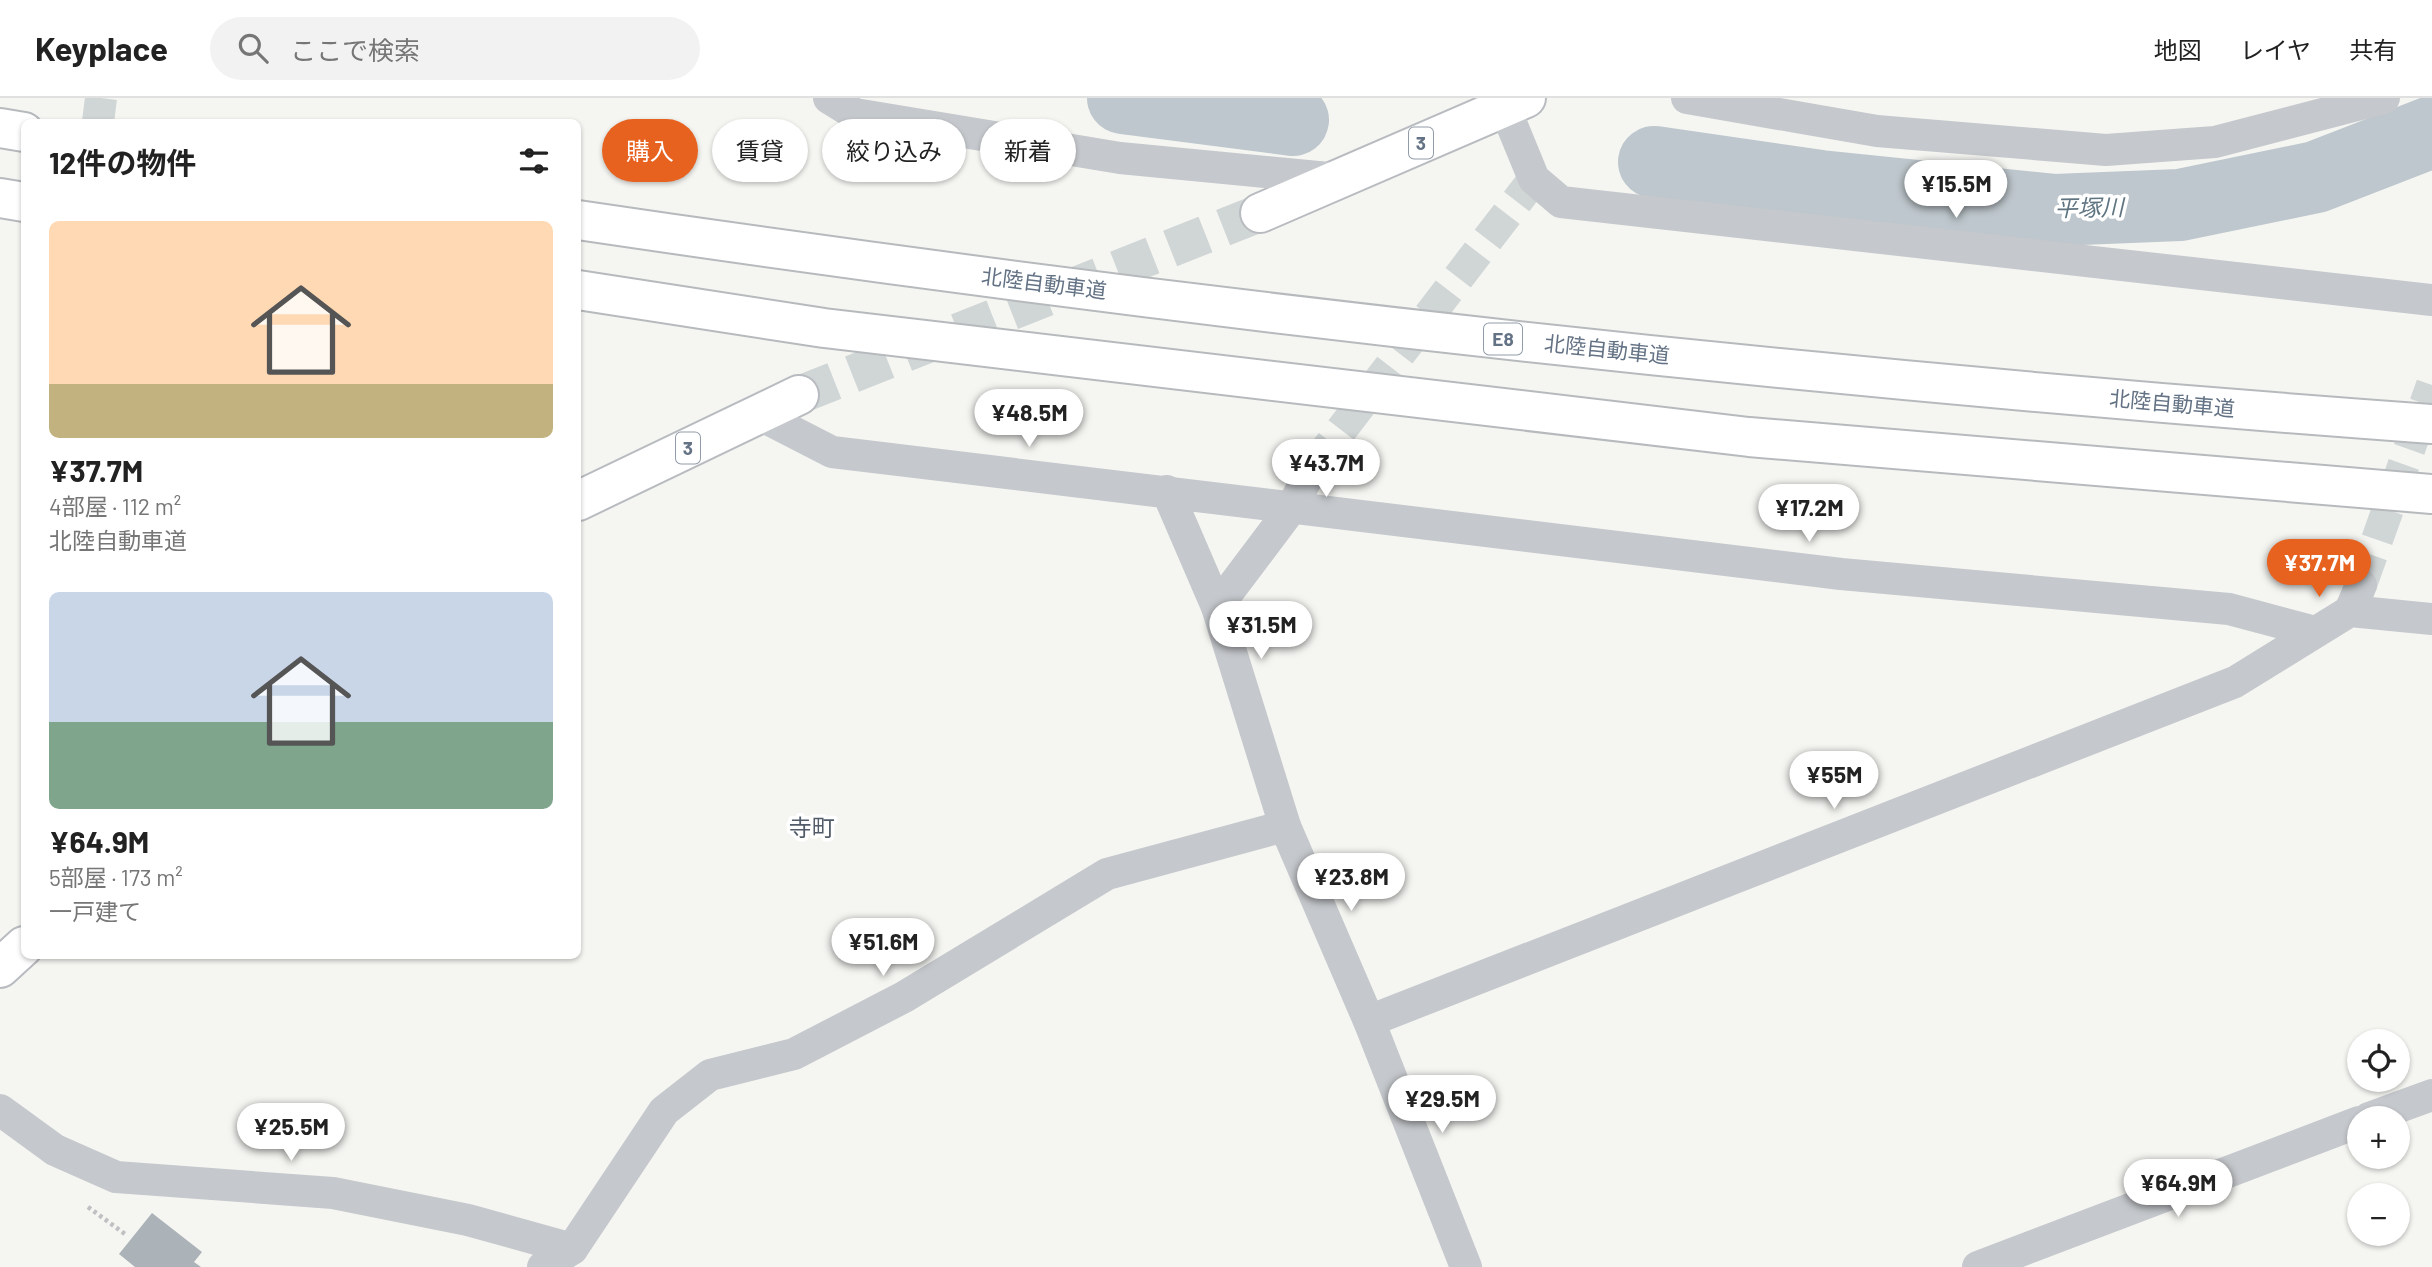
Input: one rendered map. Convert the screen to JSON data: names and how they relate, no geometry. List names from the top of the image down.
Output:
{
  "streets": {
    "main road": ["3", "北陸自動車道", "E8"]
  },
  "districts": ["寺町"],
  "water": ["平塚川"],
  "page": {
    "header": "Keyplace",
    "search": "ここで検索",
    "nav": ["地図", "レイヤ", "共有"],
    "chip": [
      "購入",
      "賃貸",
      "絞り込み",
      "新着"
    ],
    "heading": "12件の物件",
    "price": [
      "¥15.5M",
      "¥48.5M",
      "¥43.7M",
      "¥17.2M",
      "¥37.7M",
      "¥31.5M",
      "¥55M",
      "¥23.8M",
      "¥51.6M",
      "¥29.5M",
      "¥25.5M",
      "¥64.9M"
    ],
    "list": [
      {
        "name": "¥37.7M",
        "note": "4部屋 · 112 m² · 北陸自動車道"
      },
      {
        "name": "¥64.9M",
        "note": "5部屋 · 173 m² · 一戸建て"
      }
    ],
    "map_buttons": ["+", "−"]
  }
}
